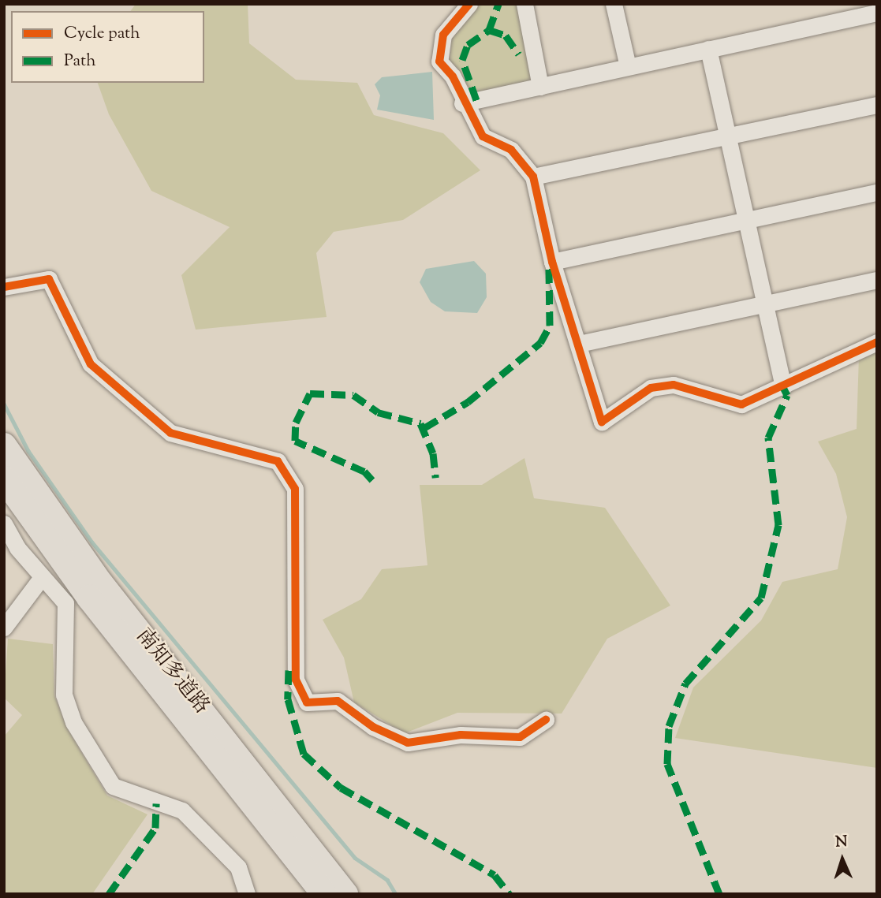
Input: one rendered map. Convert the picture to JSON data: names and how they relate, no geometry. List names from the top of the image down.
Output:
{
  "streets": {
    "highway": ["南知多道路"]
  },
  "legend": ["Cycle path", "Path"],
  "north": "top"
}
